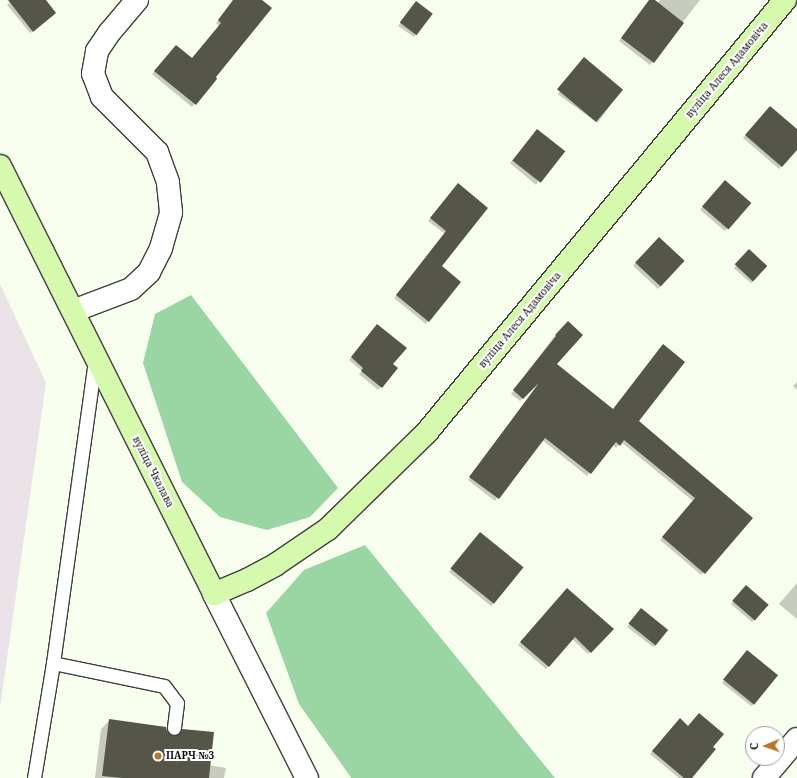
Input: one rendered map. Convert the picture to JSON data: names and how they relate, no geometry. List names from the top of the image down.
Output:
{
  "streets": {
    "street": ["вуліца Алеся Адамовіча", "вуліца Чкалава"]
  },
  "crossings": [
    ["вуліца Алеся Адамовіча", "вуліца Чкалава"]
  ],
  "places": ["ПАРЧ №3"],
  "north": "left"
}
